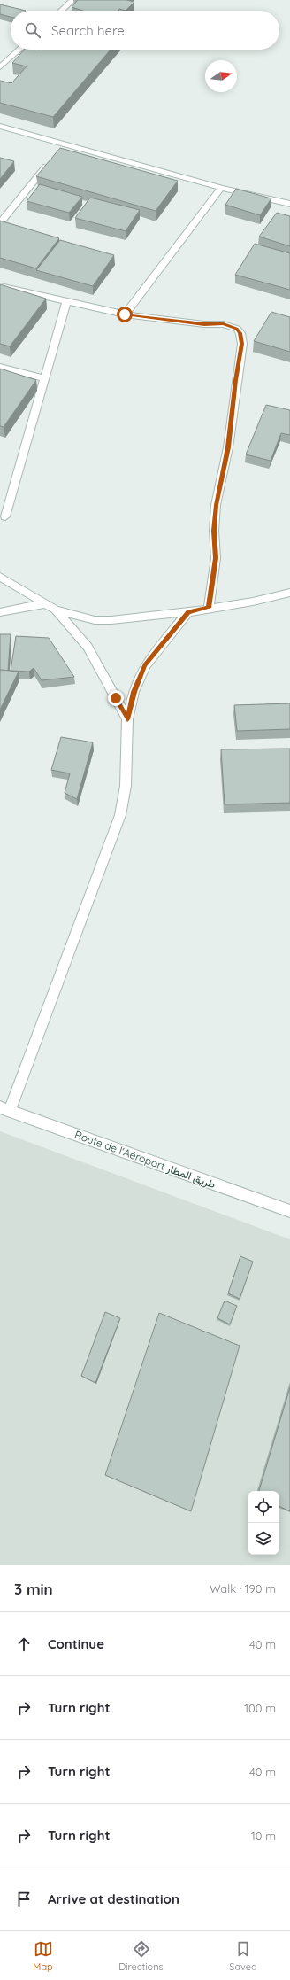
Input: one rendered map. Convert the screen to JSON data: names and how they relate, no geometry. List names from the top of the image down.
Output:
{
  "streets": {
    "street": ["Route de l'Aéroport طريق المطار"]
  },
  "north": "right",
  "page": {
    "search": "Search here",
    "heading": ["3 min", "Walk · 190 m"],
    "list": [
      ["Continue", "40 m"],
      ["Turn right", "100 m"],
      ["Turn right", "40 m"],
      ["Turn right", "10 m"],
      "Arrive at destination"
    ],
    "nav": ["Map", "Directions", "Saved"]
  }
}
